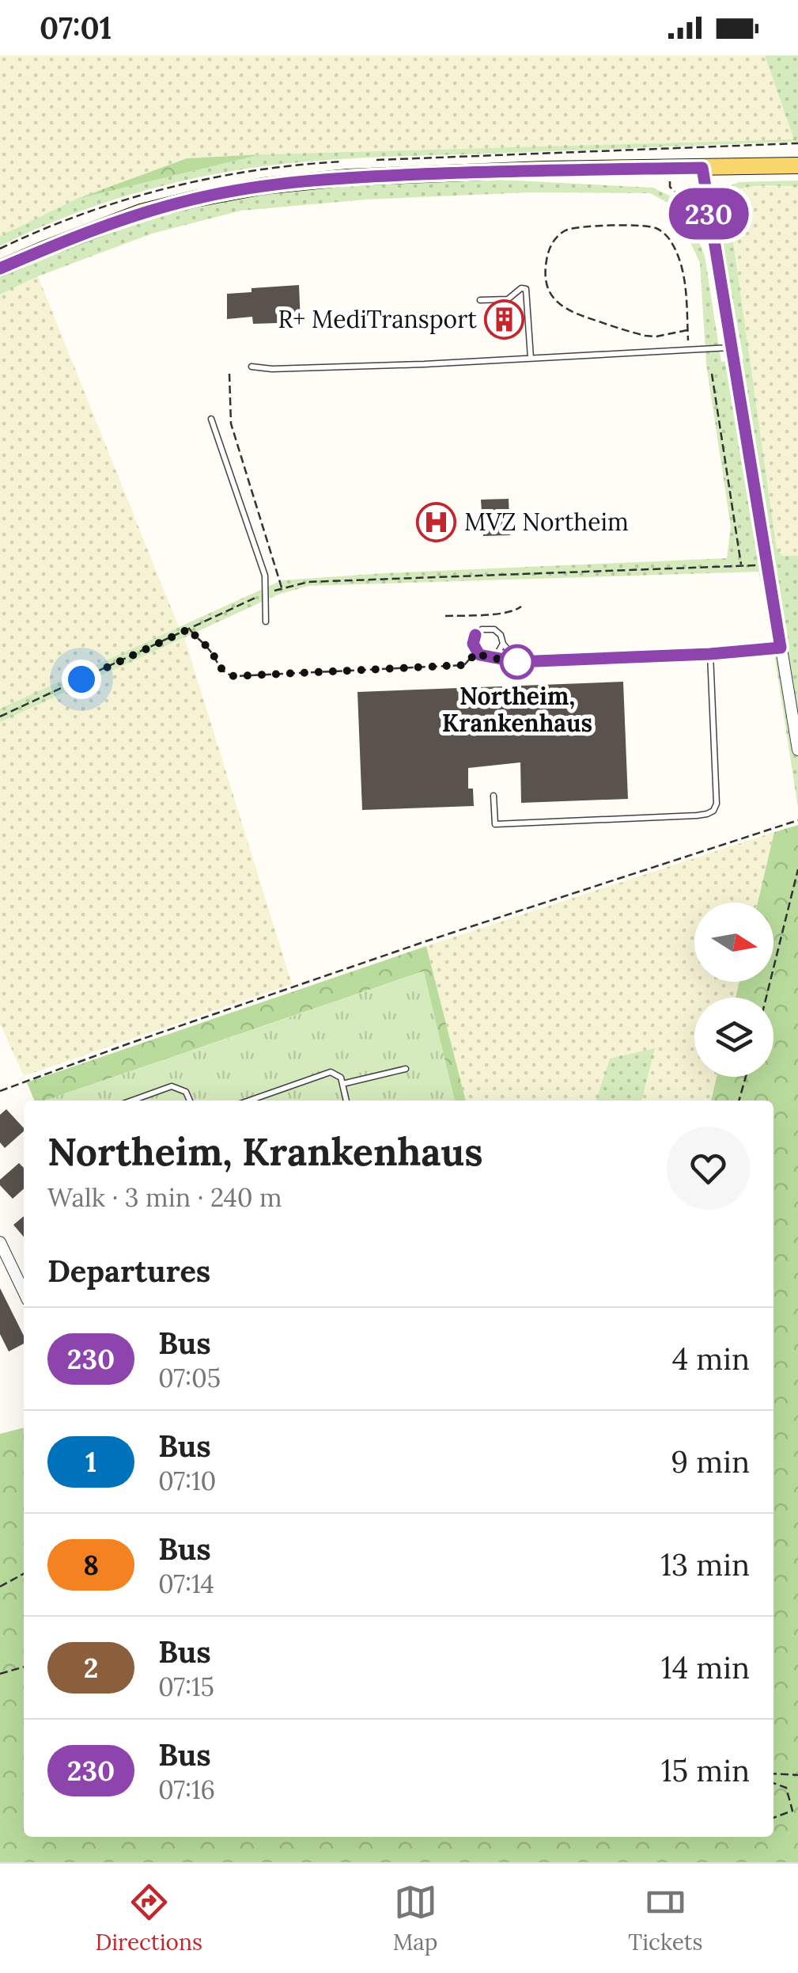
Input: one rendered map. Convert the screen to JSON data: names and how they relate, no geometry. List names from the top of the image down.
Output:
{
  "places": {
    "building": ["R+ MediTransport"],
    "hospital": ["MVZ Northeim"],
    "other": ["Northeim, Krankenhaus"]
  },
  "lines": ["bus line 230"],
  "north": "right",
  "page": {
    "status": "07:01",
    "on_map": "230",
    "heading": [
      ["Northeim, Krankenhaus", "Walk · 3 min · 240 m"],
      "Departures"
    ],
    "list": [
      {
        "mark": "230",
        "name": "Bus",
        "note": "07:05",
        "value": "4 min"
      },
      {
        "mark": "1",
        "name": "Bus",
        "note": "07:10",
        "value": "9 min"
      },
      {
        "mark": "8",
        "name": "Bus",
        "note": "07:14",
        "value": "13 min"
      },
      {
        "mark": "2",
        "name": "Bus",
        "note": "07:15",
        "value": "14 min"
      },
      {
        "mark": "230",
        "name": "Bus",
        "note": "07:16",
        "value": "15 min"
      }
    ],
    "tabs": ["Directions", "Map", "Tickets"]
  }
}
